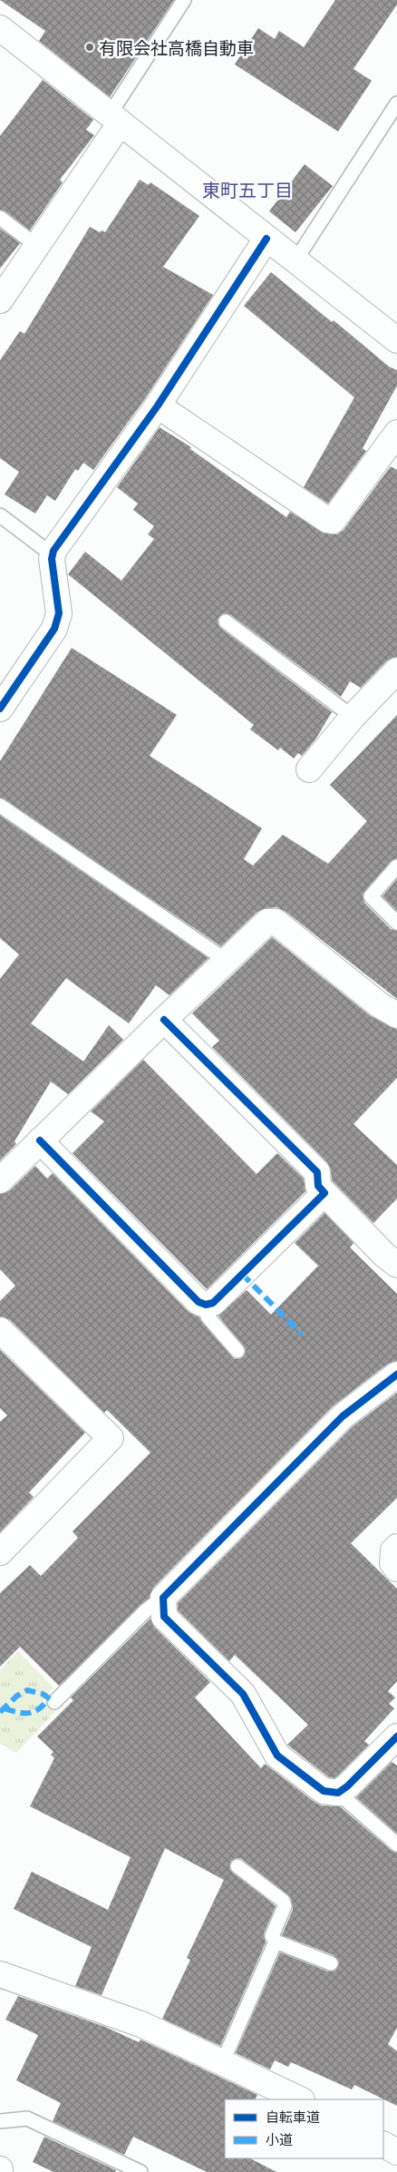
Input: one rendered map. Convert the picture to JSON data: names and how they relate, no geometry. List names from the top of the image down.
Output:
{
  "districts": ["東町五丁目"],
  "places": ["有限会社高橋自動車"],
  "legend": ["自転車道", "小道"]
}
